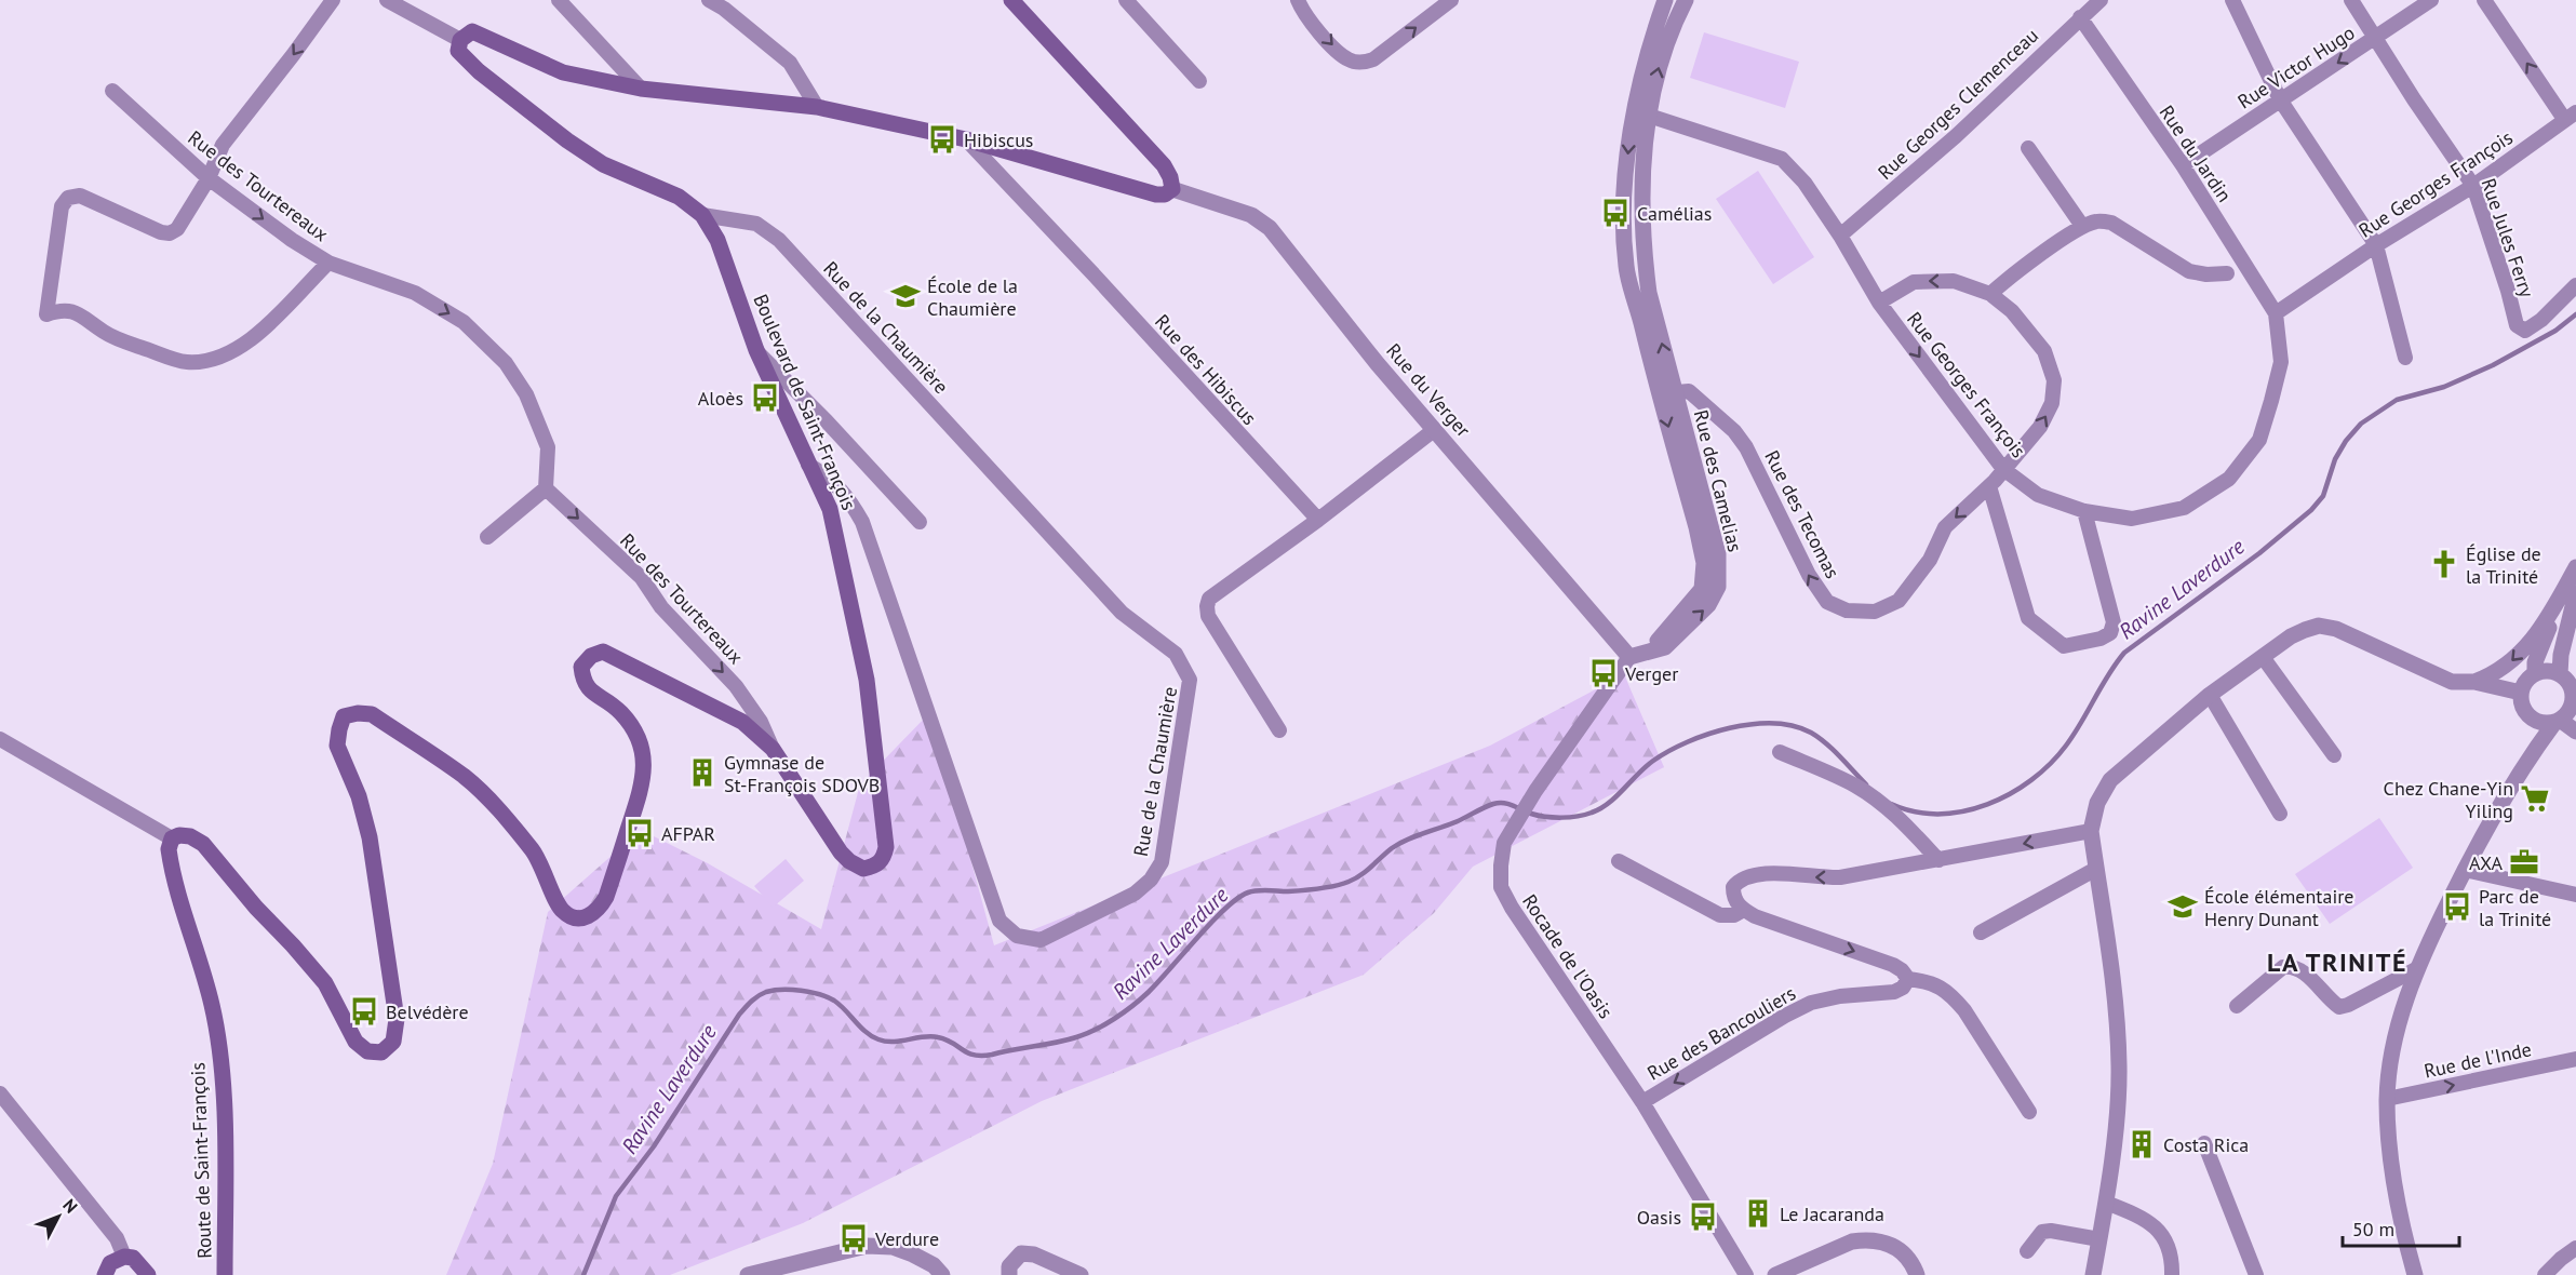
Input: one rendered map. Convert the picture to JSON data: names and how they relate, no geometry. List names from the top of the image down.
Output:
{
  "streets": {
    "main road": ["Boulevard de Saint-François", "Route de Saint-François"],
    "street": [
      "Rue Victor Hugo",
      "Rue Georges Clemenceau",
      "Rue du Jardin",
      "Rue Georges François",
      "Rue des Tourtereaux",
      "Rue Jules Ferry",
      "Rue de la Chaumière",
      "Rue des Hibiscus",
      "Rue du Verger",
      "Rue des Camelias",
      "Rue des Tecomas",
      "Rocade de l'Oasis",
      "Rue des Bancouliers",
      "Rue de l'Inde"
    ]
  },
  "crossings": [
    ["Rue Victor Hugo", "Rue du Jardin"],
    ["Rue Victor Hugo", "Rue Jules Ferry"],
    ["Rue Georges Clemenceau", "Rue du Jardin"],
    ["Rue Georges Clemenceau", "Rue Georges François"],
    ["Rue du Jardin", "Rue Georges François"],
    ["Rue Georges François", "Rue Jules Ferry"],
    ["Rue Georges François", "Rue des Camelias"],
    ["Rue Georges François", "Rue des Tecomas"],
    ["Rue des Tourtereaux", "Boulevard de Saint-François"],
    ["Rue de la Chaumière", "Boulevard de Saint-François"],
    ["Rue du Verger", "Rue des Camelias"],
    ["Rue du Verger", "Rocade de l'Oasis"],
    ["Boulevard de Saint-François", "Route de Saint-François"],
    ["Rue des Camelias", "Rue des Tecomas"],
    ["Rue des Camelias", "Rocade de l'Oasis"],
    ["Rocade de l'Oasis", "Rue des Bancouliers"]
  ],
  "one_way": [
    "Rue Victor Hugo",
    "Rue des Tourtereaux",
    "Rue des Bancouliers",
    "Rue de l'Inde"
  ],
  "districts": ["LA TRINITÉ"],
  "water": ["Ravine Laverdure"],
  "places": {
    "bus stop": [
      "Hibiscus",
      "Camélias",
      "Aloès",
      "Verger",
      "AFPAR",
      "Parc de la Trinité",
      "Belvédère",
      "Oasis",
      "Verdure"
    ],
    "school or university": ["École de la Chaumière", "École élémentaire Henry Dunant"],
    "church": ["Église de la Trinité"],
    "building": ["Gymnase de St-François SDOVB", "Costa Rica", "Le Jacaranda"],
    "supermarket": ["Chez Chane-Yin Yiling"],
    "office": ["AXA"]
  },
  "scale_bar": "50 m",
  "north": "top right"
}
